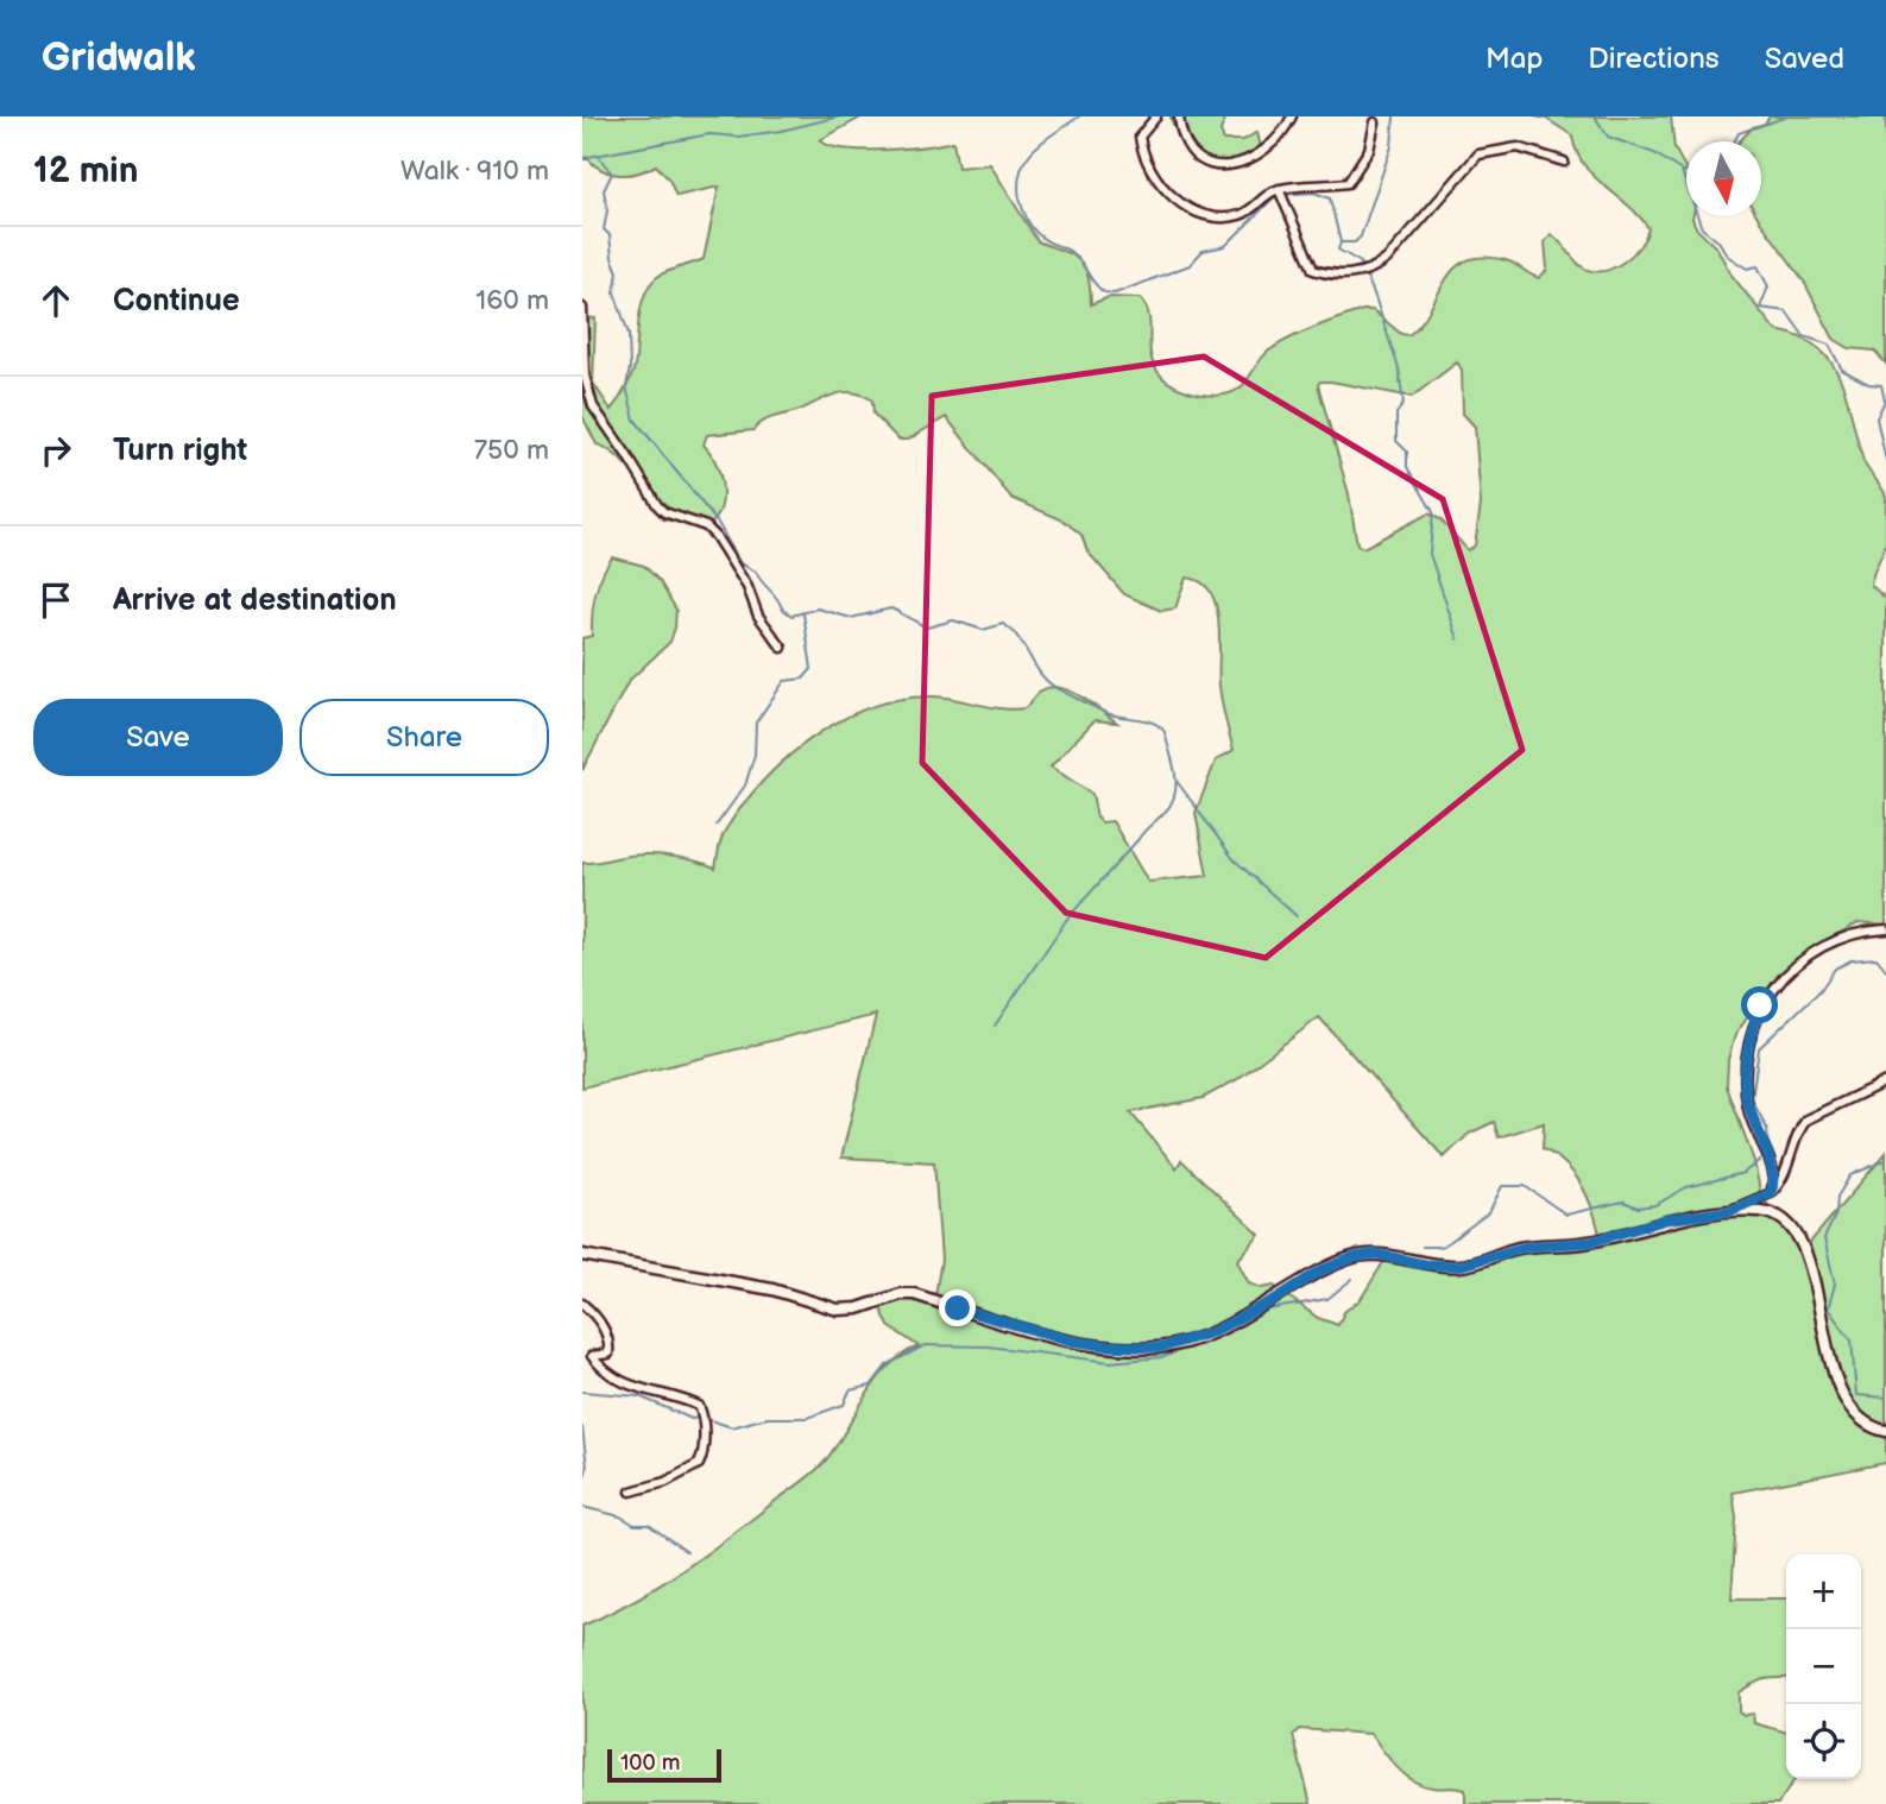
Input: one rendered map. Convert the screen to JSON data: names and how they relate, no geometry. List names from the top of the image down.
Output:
{
  "scale_bar": "100 m",
  "north": "bottom",
  "page": {
    "header": "Gridwalk",
    "nav": ["Map", "Directions", "Saved"],
    "heading": ["12 min", "Walk · 910 m"],
    "list": [
      ["Continue", "160 m"],
      ["Turn right", "750 m"],
      "Arrive at destination"
    ],
    "buttons": ["Save", "Share"],
    "map_buttons": ["+", "−"],
    "scale": "100 m"
  }
}
